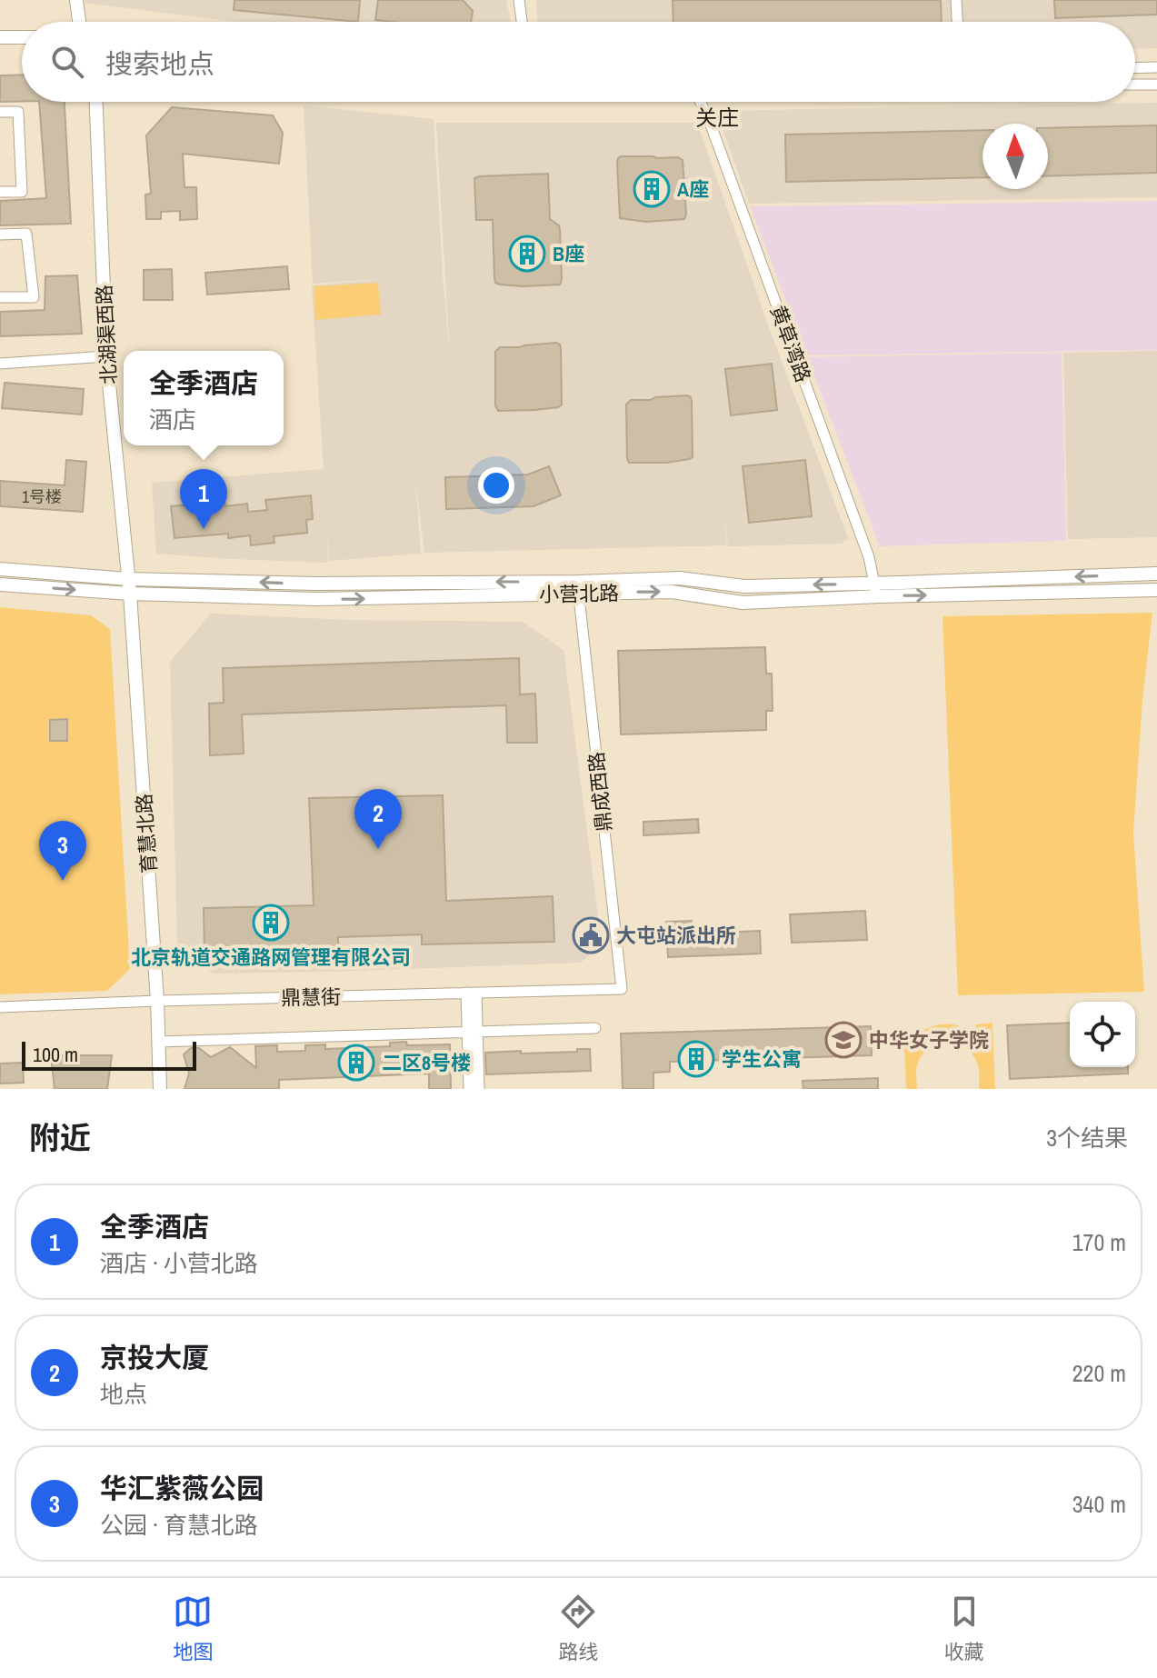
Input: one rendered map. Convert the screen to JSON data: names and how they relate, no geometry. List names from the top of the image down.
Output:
{
  "streets": {
    "street": [
      "北湖渠西路",
      "黄草湾路",
      "小营北路",
      "鼎成西路",
      "育慧北路",
      "鼎慧街"
    ]
  },
  "crossings": [
    ["北湖渠西路", "小营北路"],
    ["北湖渠西路", "育慧北路"],
    ["黄草湾路", "小营北路"],
    ["小营北路", "鼎成西路"],
    ["小营北路", "育慧北路"],
    ["鼎成西路", "鼎慧街"],
    ["育慧北路", "鼎慧街"]
  ],
  "districts": ["关庄"],
  "places": {
    "building": [
      "A座",
      "B座",
      "北京轨道交通路网管理有限公司",
      "学生公寓",
      "二区8号楼"
    ],
    "public building": ["大屯站派出所"],
    "school or university": ["中华女子学院"]
  },
  "house_numbers": ["1号楼"],
  "scale_bar": "100 m",
  "north": "top",
  "page": {
    "search": "搜索地点",
    "popup": ["全季酒店", "酒店"],
    "pins": ["1", "2", "3"],
    "scale": "100 m",
    "heading": ["附近", "3个结果"],
    "list": [
      {
        "mark": "1",
        "name": "全季酒店",
        "note": "酒店 · 小营北路",
        "value": "170 m"
      },
      {
        "mark": "2",
        "name": "京投大厦",
        "note": "地点",
        "value": "220 m"
      },
      {
        "mark": "3",
        "name": "华汇紫薇公园",
        "note": "公园 · 育慧北路",
        "value": "340 m"
      }
    ],
    "nav": ["地图", "路线", "收藏"]
  }
}
